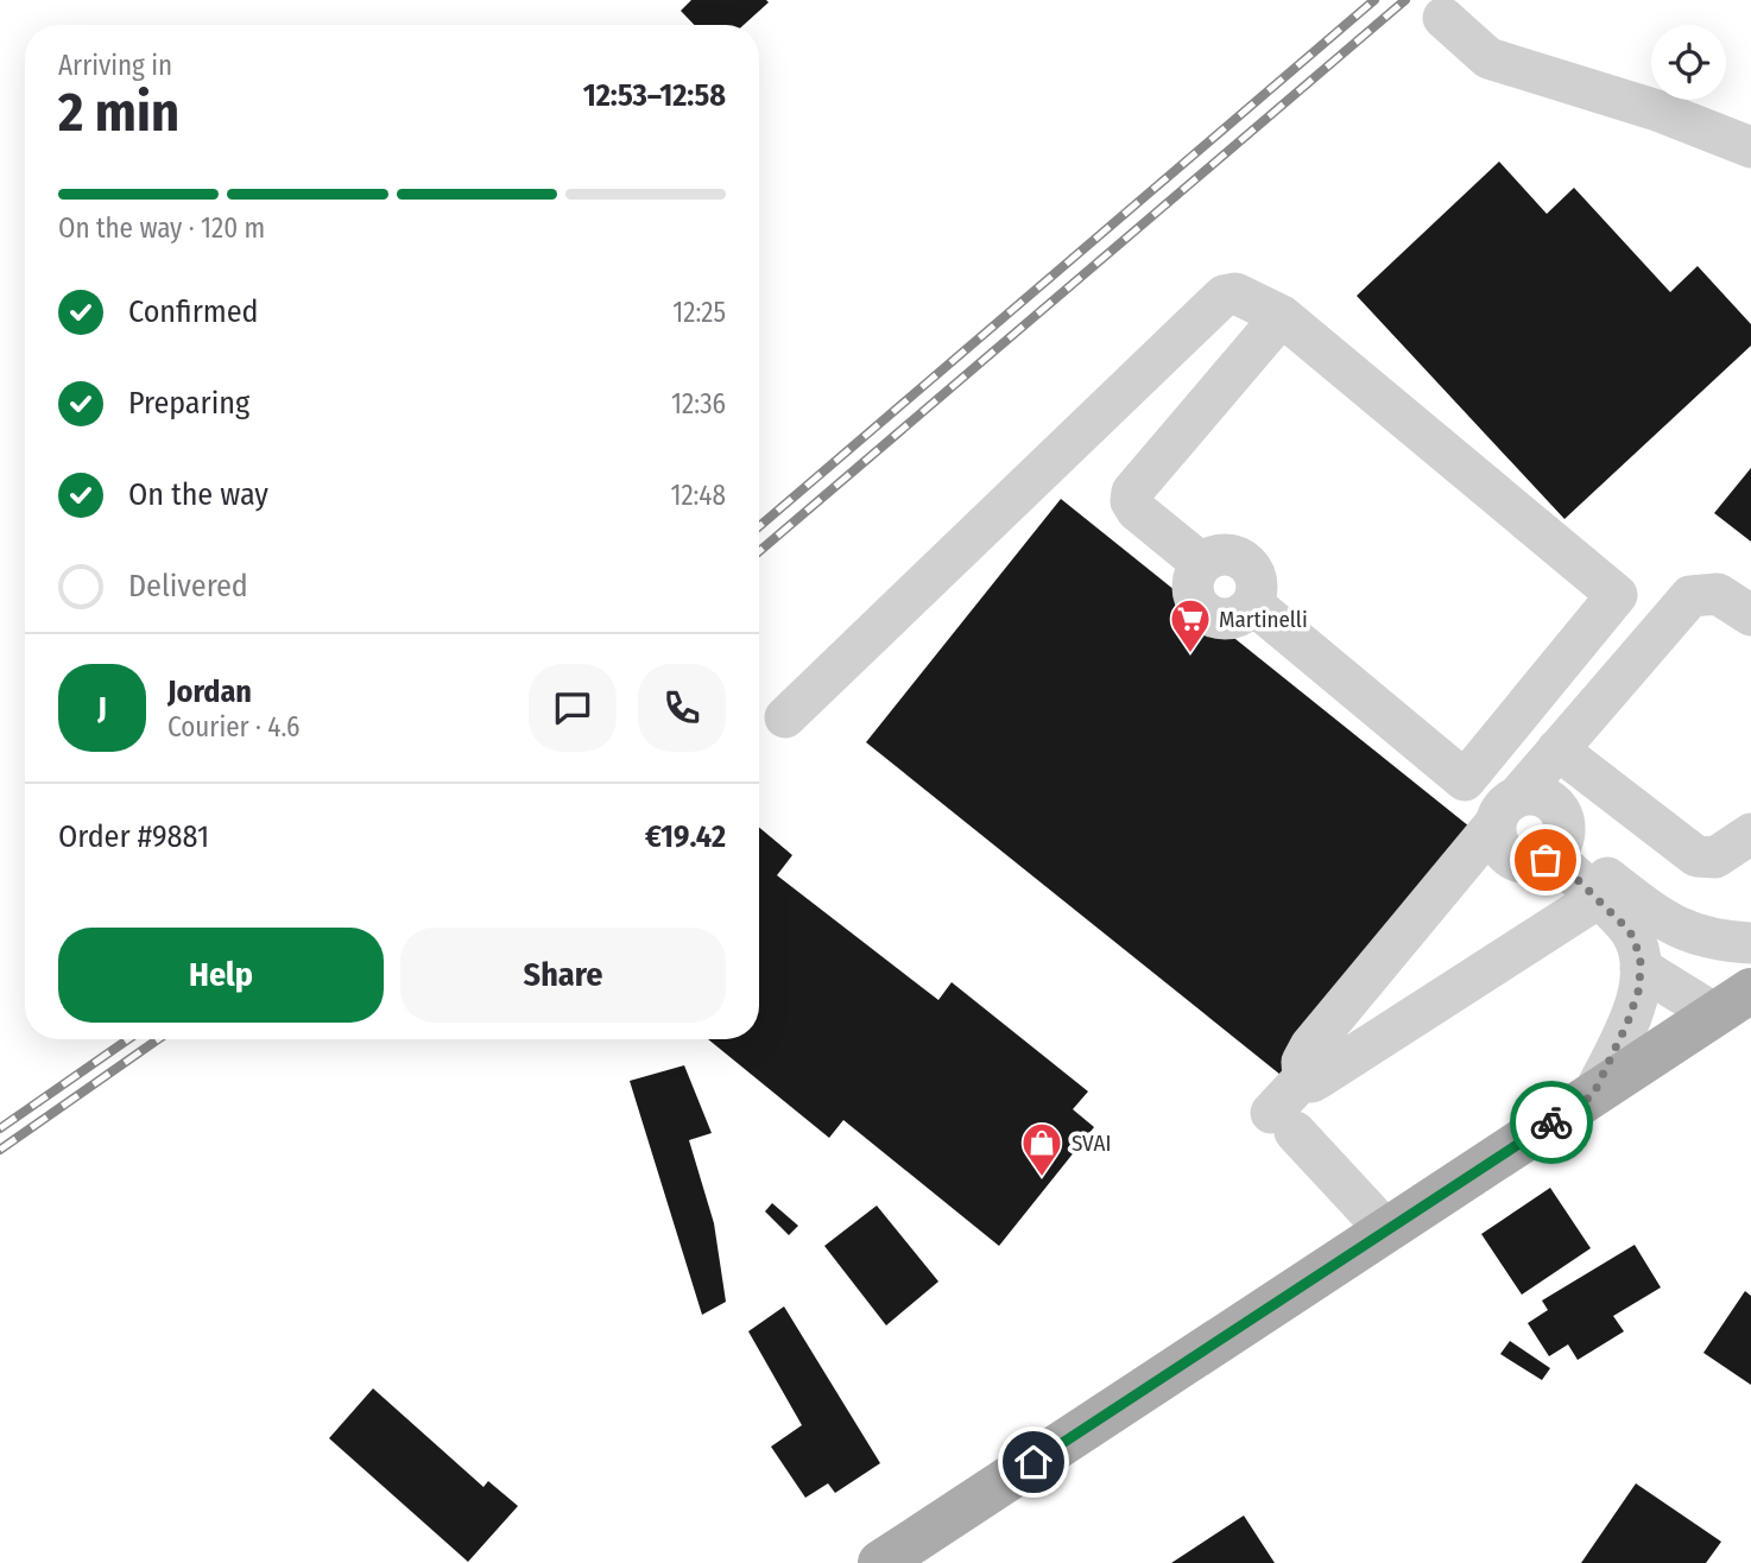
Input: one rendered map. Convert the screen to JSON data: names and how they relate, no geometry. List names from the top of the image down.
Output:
{
  "places": {
    "supermarket": ["Martinelli"],
    "shop": ["SVAI"]
  },
  "page": {
    "heading": ["2 min", "Arriving in", "12:53–12:58"],
    "panel": [
      "Jordan",
      "Courier · 4.6",
      "Order #9881",
      "€19.42"
    ],
    "bar": "On the way · 120 m",
    "list": [
      ["Confirmed", "12:25"],
      ["Preparing", "12:36"],
      ["On the way", "12:48"],
      "Delivered"
    ],
    "round": "J",
    "buttons": ["Help", "Share"]
  }
}
